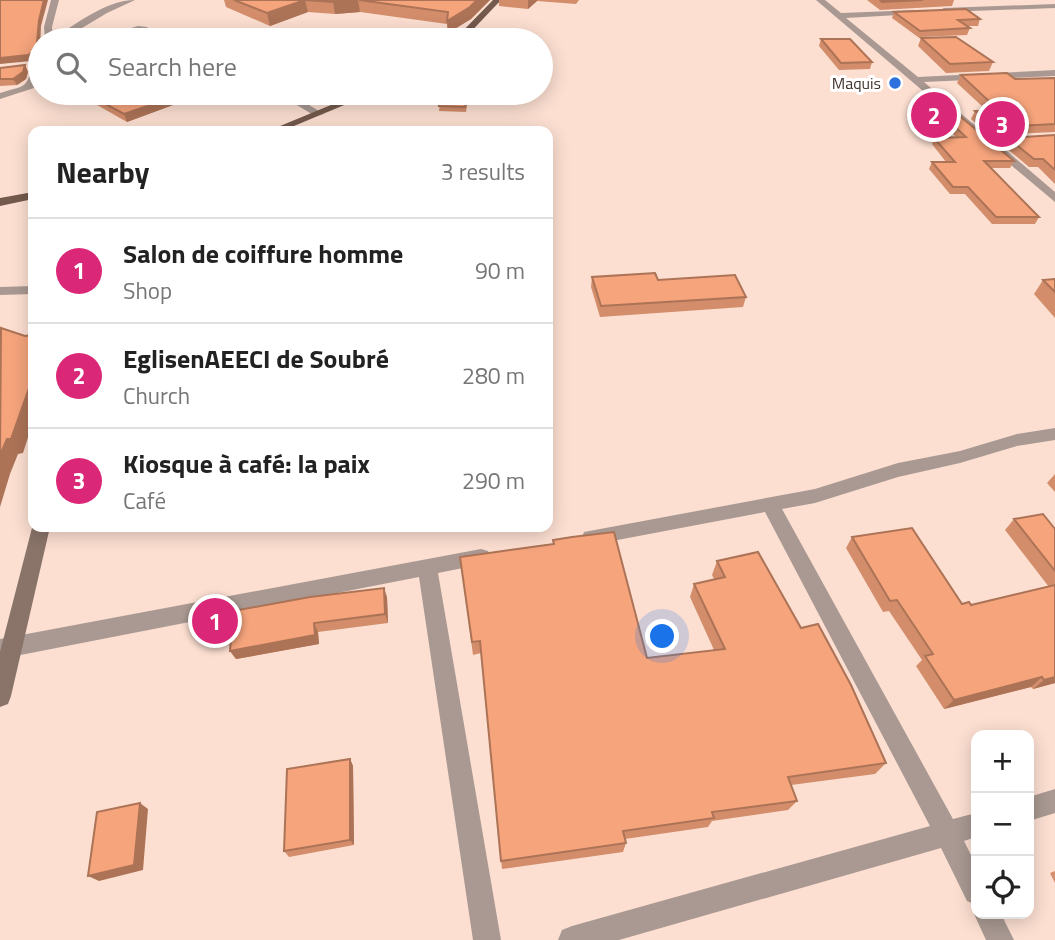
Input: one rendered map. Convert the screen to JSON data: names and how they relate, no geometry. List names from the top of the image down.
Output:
{
  "places": ["Maquis"],
  "page": {
    "search": "Search here",
    "pins": ["2", "3", "1"],
    "heading": ["Nearby", "3 results"],
    "list": [
      {
        "mark": "1",
        "name": "Salon de coiffure homme",
        "note": "Shop",
        "value": "90 m"
      },
      {
        "mark": "2",
        "name": "EglisenAEECI de Soubré",
        "note": "Church",
        "value": "280 m"
      },
      {
        "mark": "3",
        "name": "Kiosque à café: la paix",
        "note": "Café",
        "value": "290 m"
      }
    ],
    "map_buttons": ["+", "−"]
  }
}
